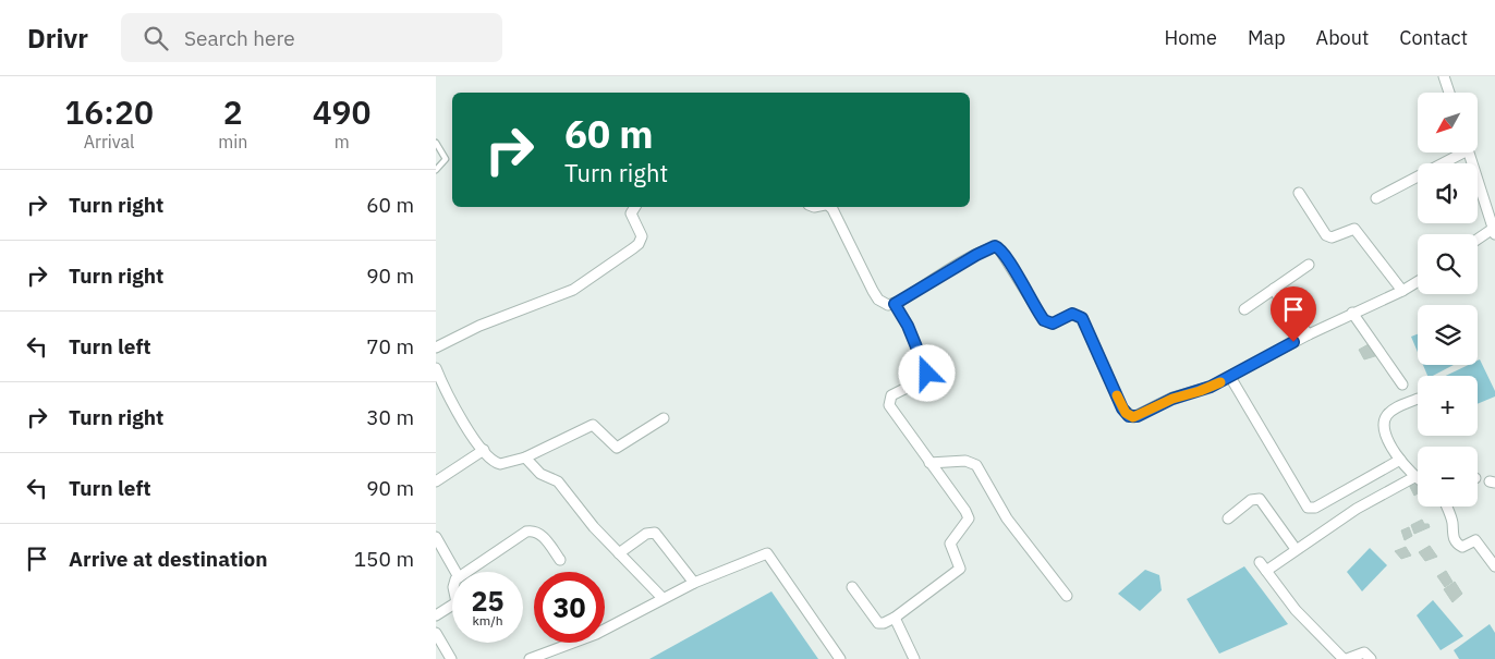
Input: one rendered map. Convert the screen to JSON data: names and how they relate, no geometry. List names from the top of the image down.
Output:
{
  "north": "bottom left",
  "page": {
    "header": "Drivr",
    "search": "Search here",
    "nav": [
      "Home",
      "Map",
      "About",
      "Contact"
    ],
    "eta": [
      "16:20",
      "Arrival",
      "2",
      "min",
      "490",
      "m"
    ],
    "map_buttons": ["+", "−"],
    "turn": ["60 m", "Turn right"],
    "list": [
      {
        "name": "Turn right",
        "value": "60 m"
      },
      {
        "name": "Turn right",
        "value": "90 m"
      },
      {
        "name": "Turn left",
        "value": "70 m"
      },
      {
        "name": "Turn right",
        "value": "30 m"
      },
      {
        "name": "Turn left",
        "value": "90 m"
      },
      {
        "name": "Arrive at destination",
        "value": "150 m"
      }
    ],
    "speed": "25 km/h",
    "limit": "30"
  }
}
